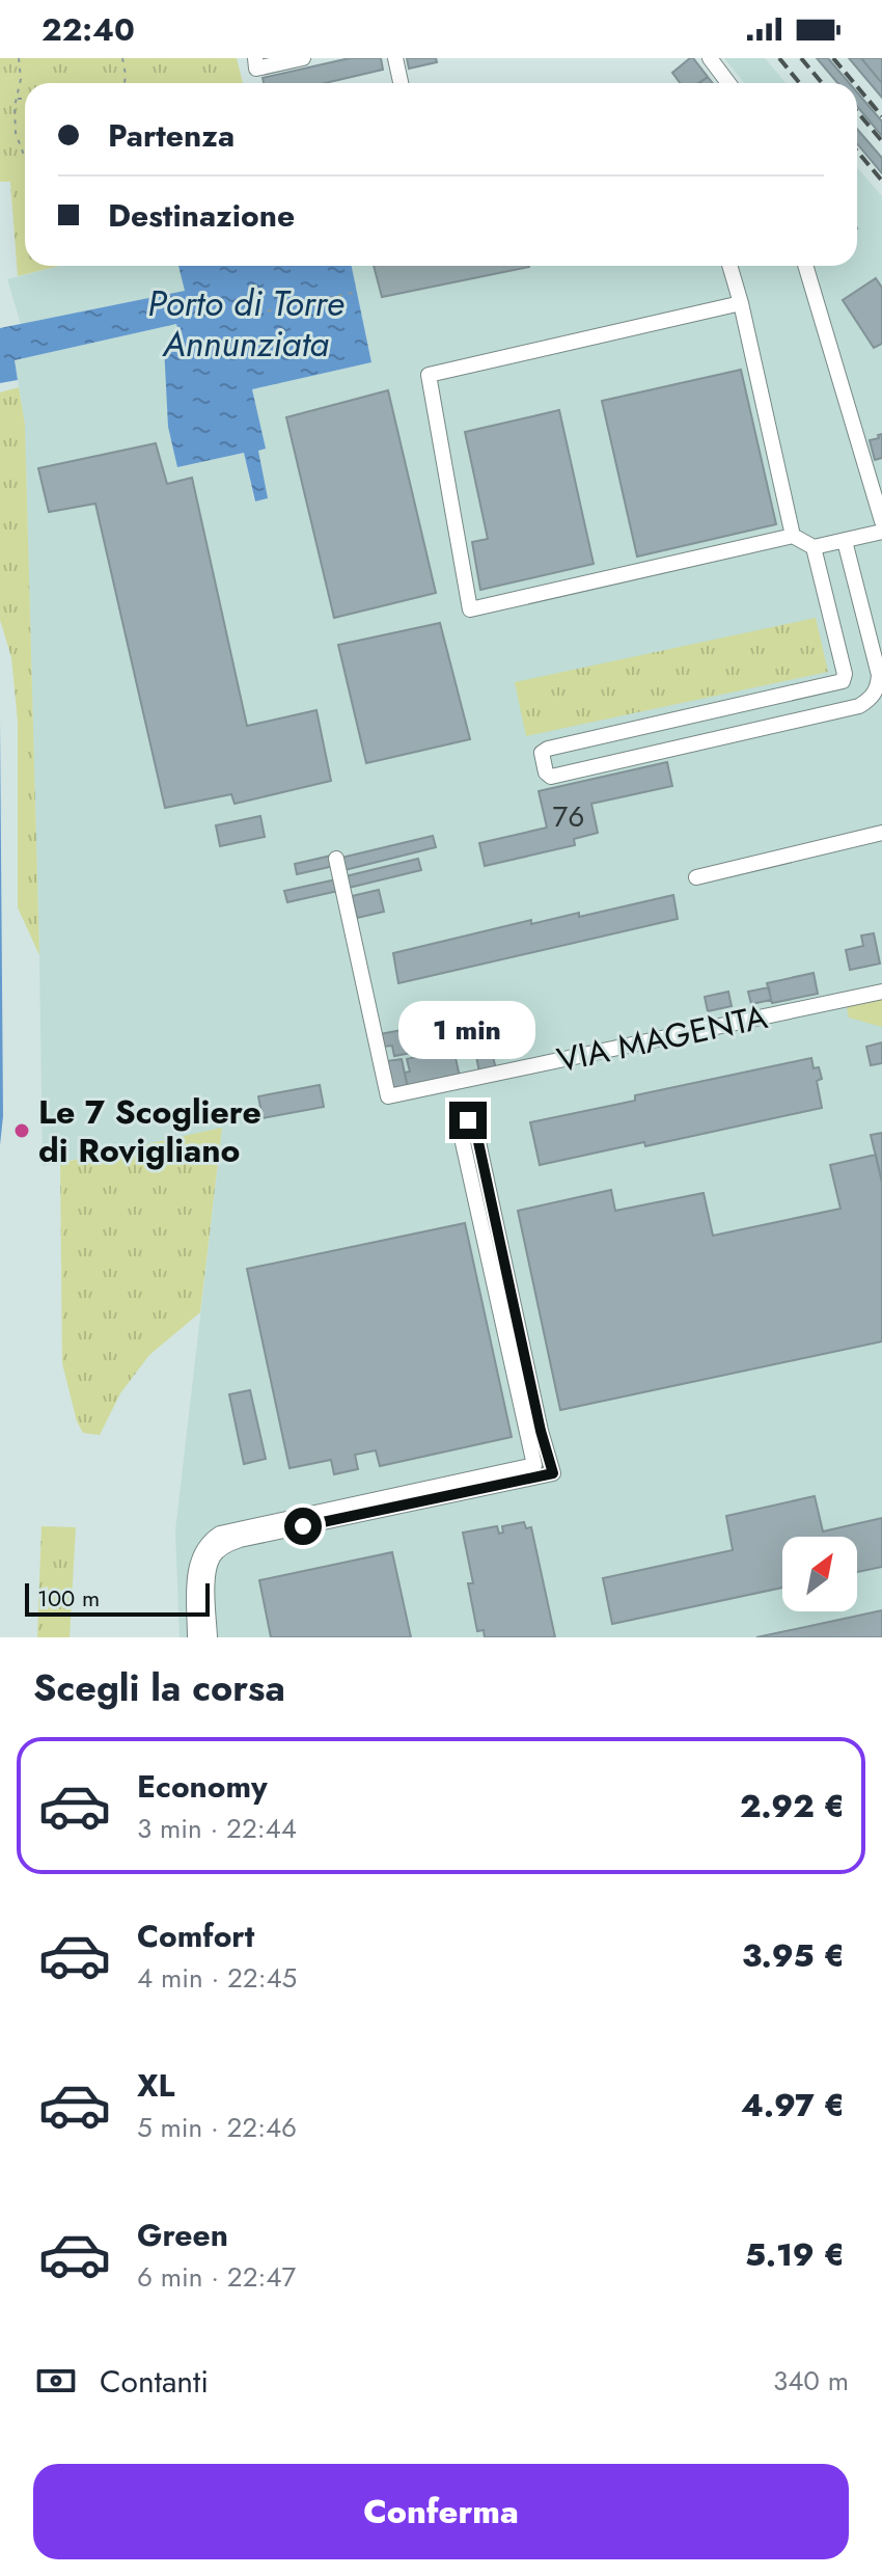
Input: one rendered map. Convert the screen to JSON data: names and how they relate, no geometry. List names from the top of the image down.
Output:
{
  "streets": {
    "street": ["VIA MAGENTA"]
  },
  "water": ["Porto di Torre Annunziata"],
  "places": ["Le 7 Scogliere di Rovigliano"],
  "house_numbers": ["76"],
  "scale_bar": "100 m",
  "north": "top right",
  "page": {
    "status": "22:40",
    "banner": ["Partenza", "Destinazione"],
    "bubble": "1 min",
    "scale": "100 m",
    "heading": "Scegli la corsa",
    "list": [
      {
        "name": "Economy",
        "note": "3 min · 22:44",
        "value": "2.92 €"
      },
      {
        "name": "Comfort",
        "note": "4 min · 22:45",
        "value": "3.95 €"
      },
      {
        "name": "XL",
        "note": "5 min · 22:46",
        "value": "4.97 €"
      },
      {
        "name": "Green",
        "note": "6 min · 22:47",
        "value": "5.19 €"
      }
    ],
    "pay": ["Contanti", "340 m"],
    "buttons": "Conferma"
  }
}
